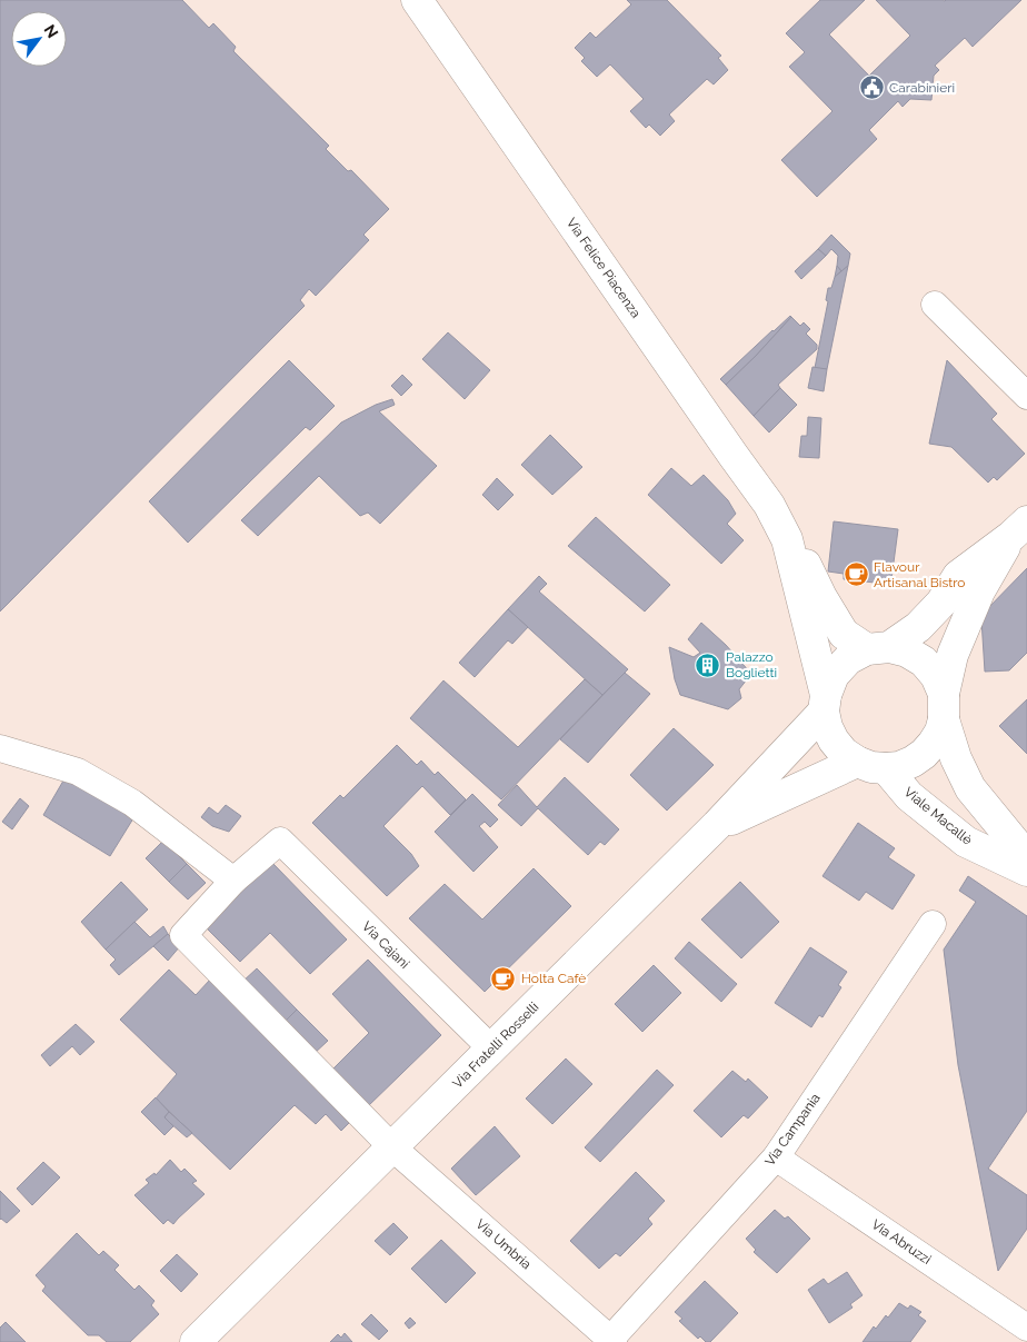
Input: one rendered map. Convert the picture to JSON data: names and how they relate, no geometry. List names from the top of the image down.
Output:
{
  "streets": {
    "street": [
      "Via Felice Piacenza",
      "Viale Macallè",
      "Via Cajani",
      "Via Fratelli Rosselli",
      "Via Campania",
      "Via Abruzzi",
      "Via Umbria"
    ]
  },
  "crossings": [
    ["Via Felice Piacenza", "Viale Macallè"],
    ["Via Felice Piacenza", "Via Fratelli Rosselli"],
    ["Viale Macallè", "Via Fratelli Rosselli"],
    ["Via Cajani", "Via Fratelli Rosselli"],
    ["Via Fratelli Rosselli", "Via Umbria"],
    ["Via Campania", "Via Abruzzi"],
    ["Via Campania", "Via Umbria"]
  ],
  "places": {
    "public building": ["Carabinieri"],
    "cafe": ["Flavour Artisanal Bistro", "Holta Cafè"],
    "building": ["Palazzo Boglietti"]
  },
  "north": "top right"
}
